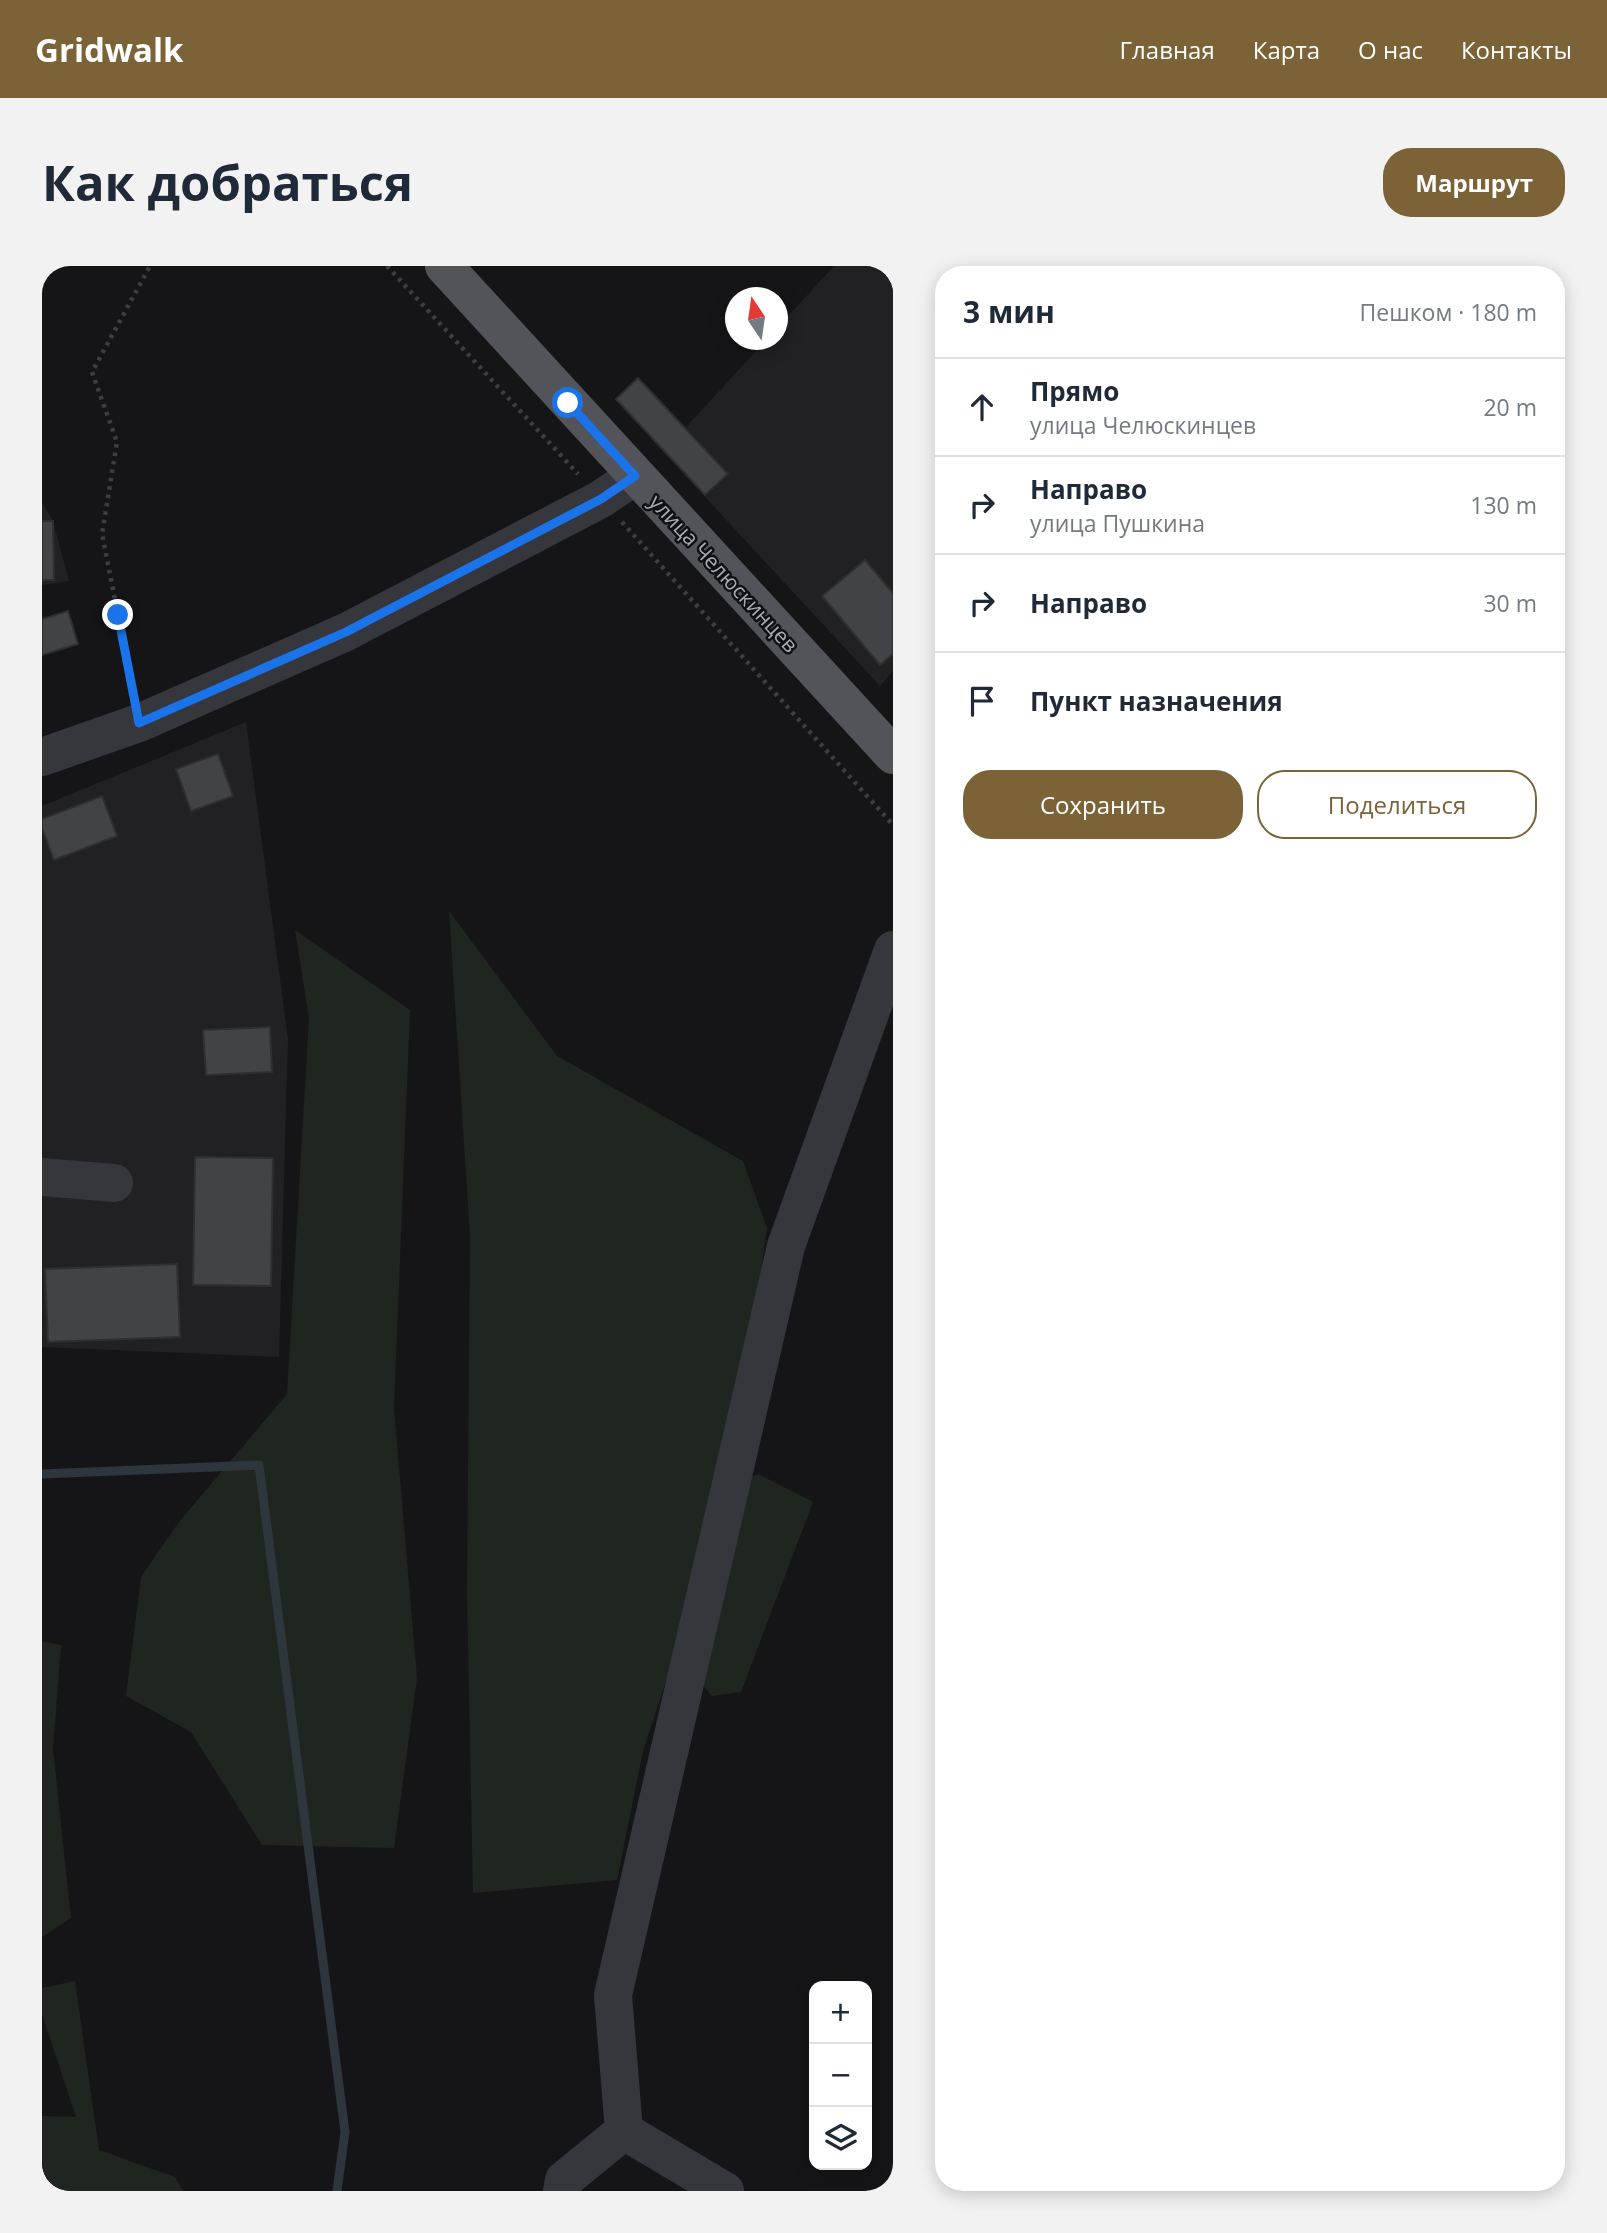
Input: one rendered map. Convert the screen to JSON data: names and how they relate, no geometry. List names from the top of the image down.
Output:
{
  "streets": {
    "main road": ["улица Челюскинцев"]
  },
  "north": "top",
  "page": {
    "header": "Gridwalk",
    "nav": [
      "Главная",
      "Карта",
      "О нас",
      "Контакты"
    ],
    "buttons": [
      "Маршрут",
      ["Сохранить", "Поделиться"]
    ],
    "title": "Как добраться",
    "heading": ["3 мин", "Пешком · 180 m"],
    "list": [
      ["Прямо", "улица Челюскинцев", "20 m"],
      ["Направо", "улица Пушкина", "130 m"],
      ["Направо", "30 m"],
      "Пункт назначения"
    ],
    "map_buttons": ["+", "−"]
  }
}
